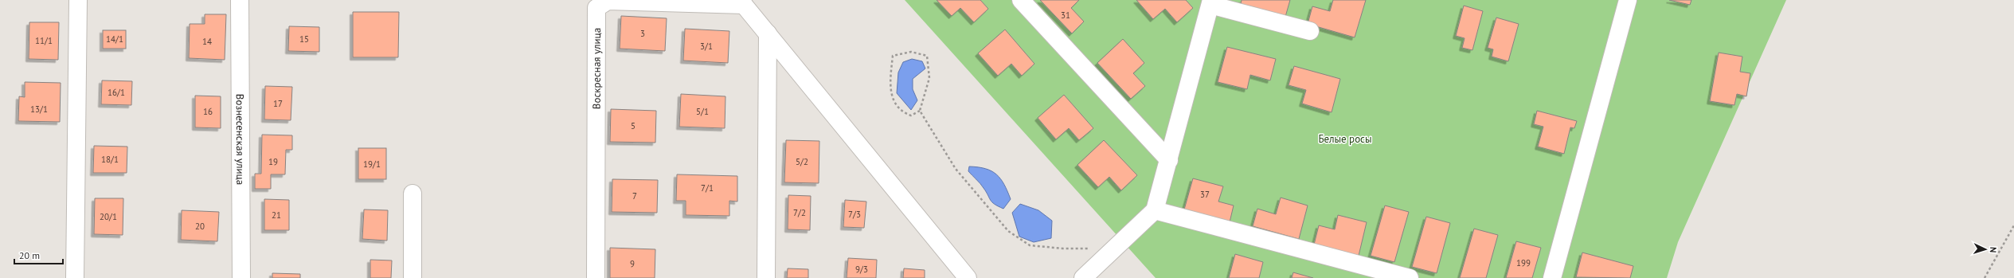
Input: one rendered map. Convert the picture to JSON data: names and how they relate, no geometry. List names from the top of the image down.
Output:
{
  "streets": {
    "street": ["Воскресная улица", "Вознесенская улица"]
  },
  "parks": ["Белые росы"],
  "house_numbers": [
    "31",
    "3",
    "14/1",
    "15",
    "11/1",
    "14",
    "3/1",
    "16/1",
    "17",
    "13/1",
    "16",
    "5/1",
    "5",
    "18/1",
    "19",
    "5/2",
    "19/1",
    "7/1",
    "37",
    "7",
    "7/2",
    "7/3",
    "21",
    "20/1",
    "20",
    "199",
    "9",
    "9/3"
  ],
  "scale_bar": "20 m",
  "north": "right"
}
